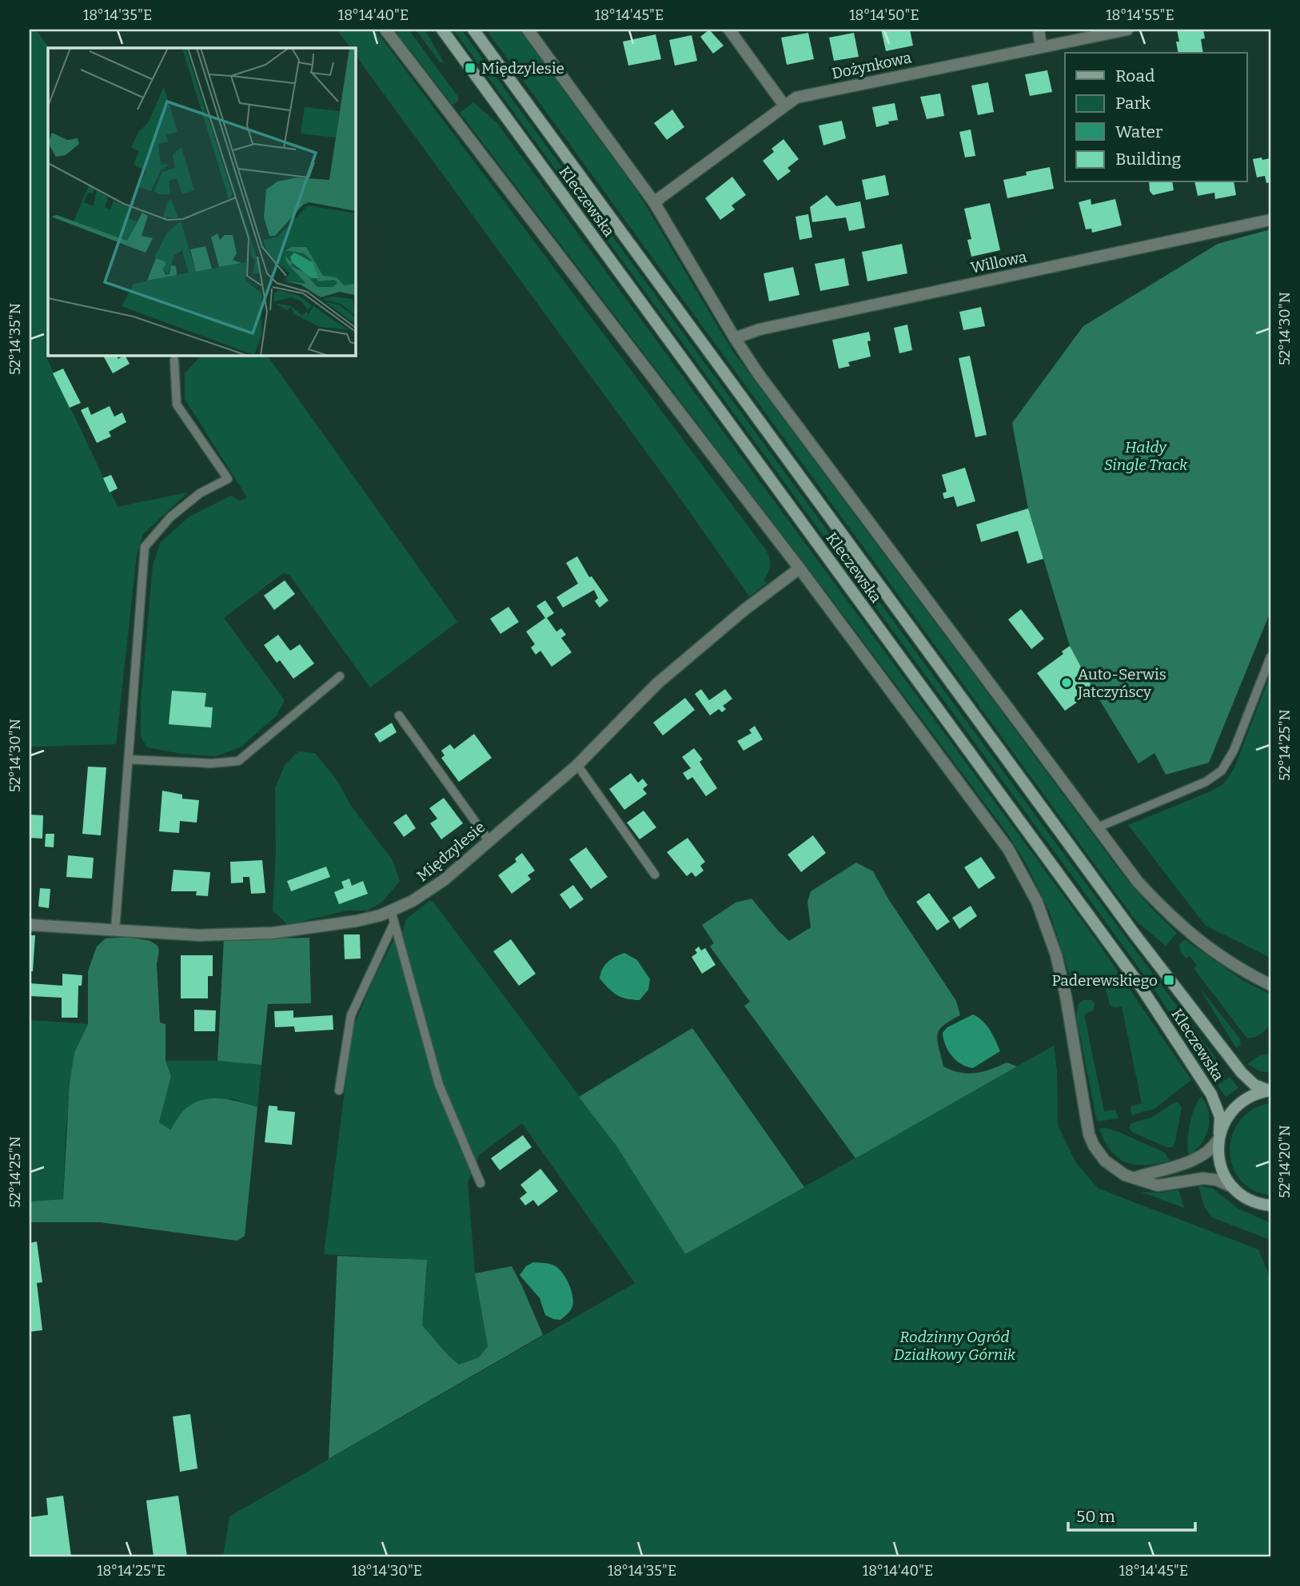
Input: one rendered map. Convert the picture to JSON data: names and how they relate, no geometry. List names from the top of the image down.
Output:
{
  "streets": {
    "main road": ["Kleczewska"],
    "street": ["Dożynkowa", "Willowa", "Międzylesie"]
  },
  "parks": ["Hałdy Single Track", "Rodzinny Ogród Działkowy Górnik"],
  "places": {
    "transit": ["Międzylesie", "Paderewskiego"],
    "other": ["Auto-Serwis Jatczyńscy"]
  },
  "legend": [
    "Road",
    "Park",
    "Water",
    "Building"
  ],
  "scale_bar": "50 m",
  "coordinates": [
    "18°14'35\"E",
    "18°14'40\"E",
    "18°14'45\"E",
    "18°14'50\"E",
    "18°14'55\"E",
    "52°14'30\"N",
    "52°14'35\"N",
    "52°14'25\"N",
    "52°14'20\"N",
    "18°14'25\"E",
    "18°14'30\"E"
  ]
}
